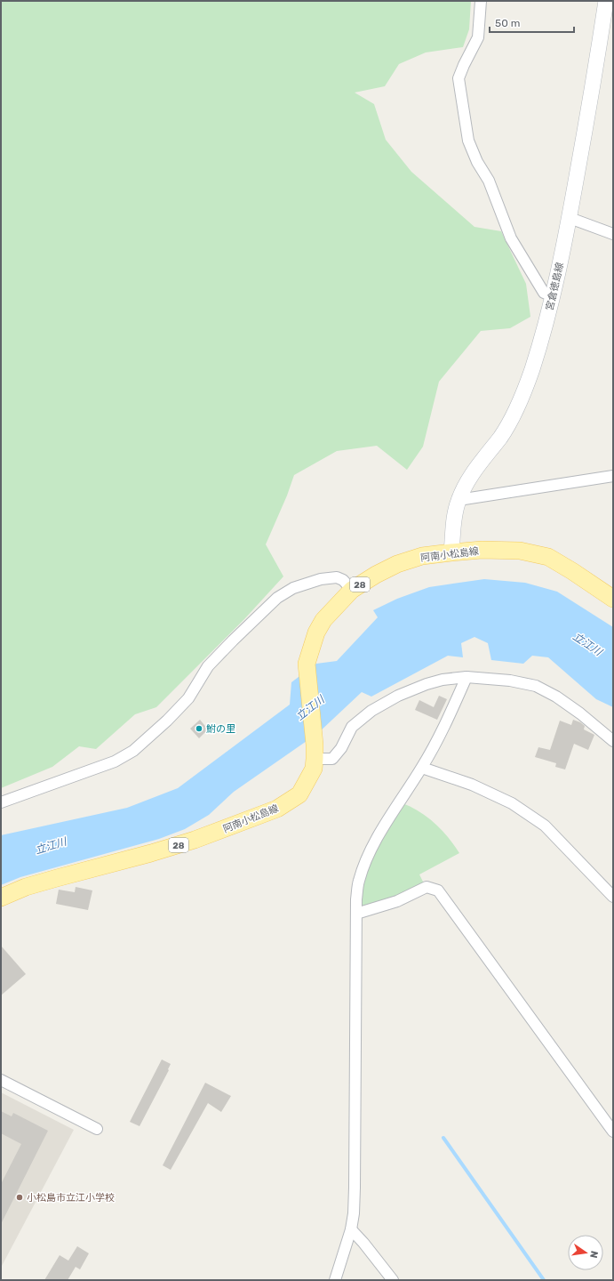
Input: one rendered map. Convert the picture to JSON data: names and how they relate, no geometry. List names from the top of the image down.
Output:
{
  "streets": {
    "main road": ["宮倉徳島線", "阿南小松島線", "28"]
  },
  "crossings": [
    ["宮倉徳島線", "阿南小松島線"]
  ],
  "water": ["立江川"],
  "places": ["鮒の里", "小松島市立江小学校"],
  "scale_bar": "50 m",
  "north": "right"
}
